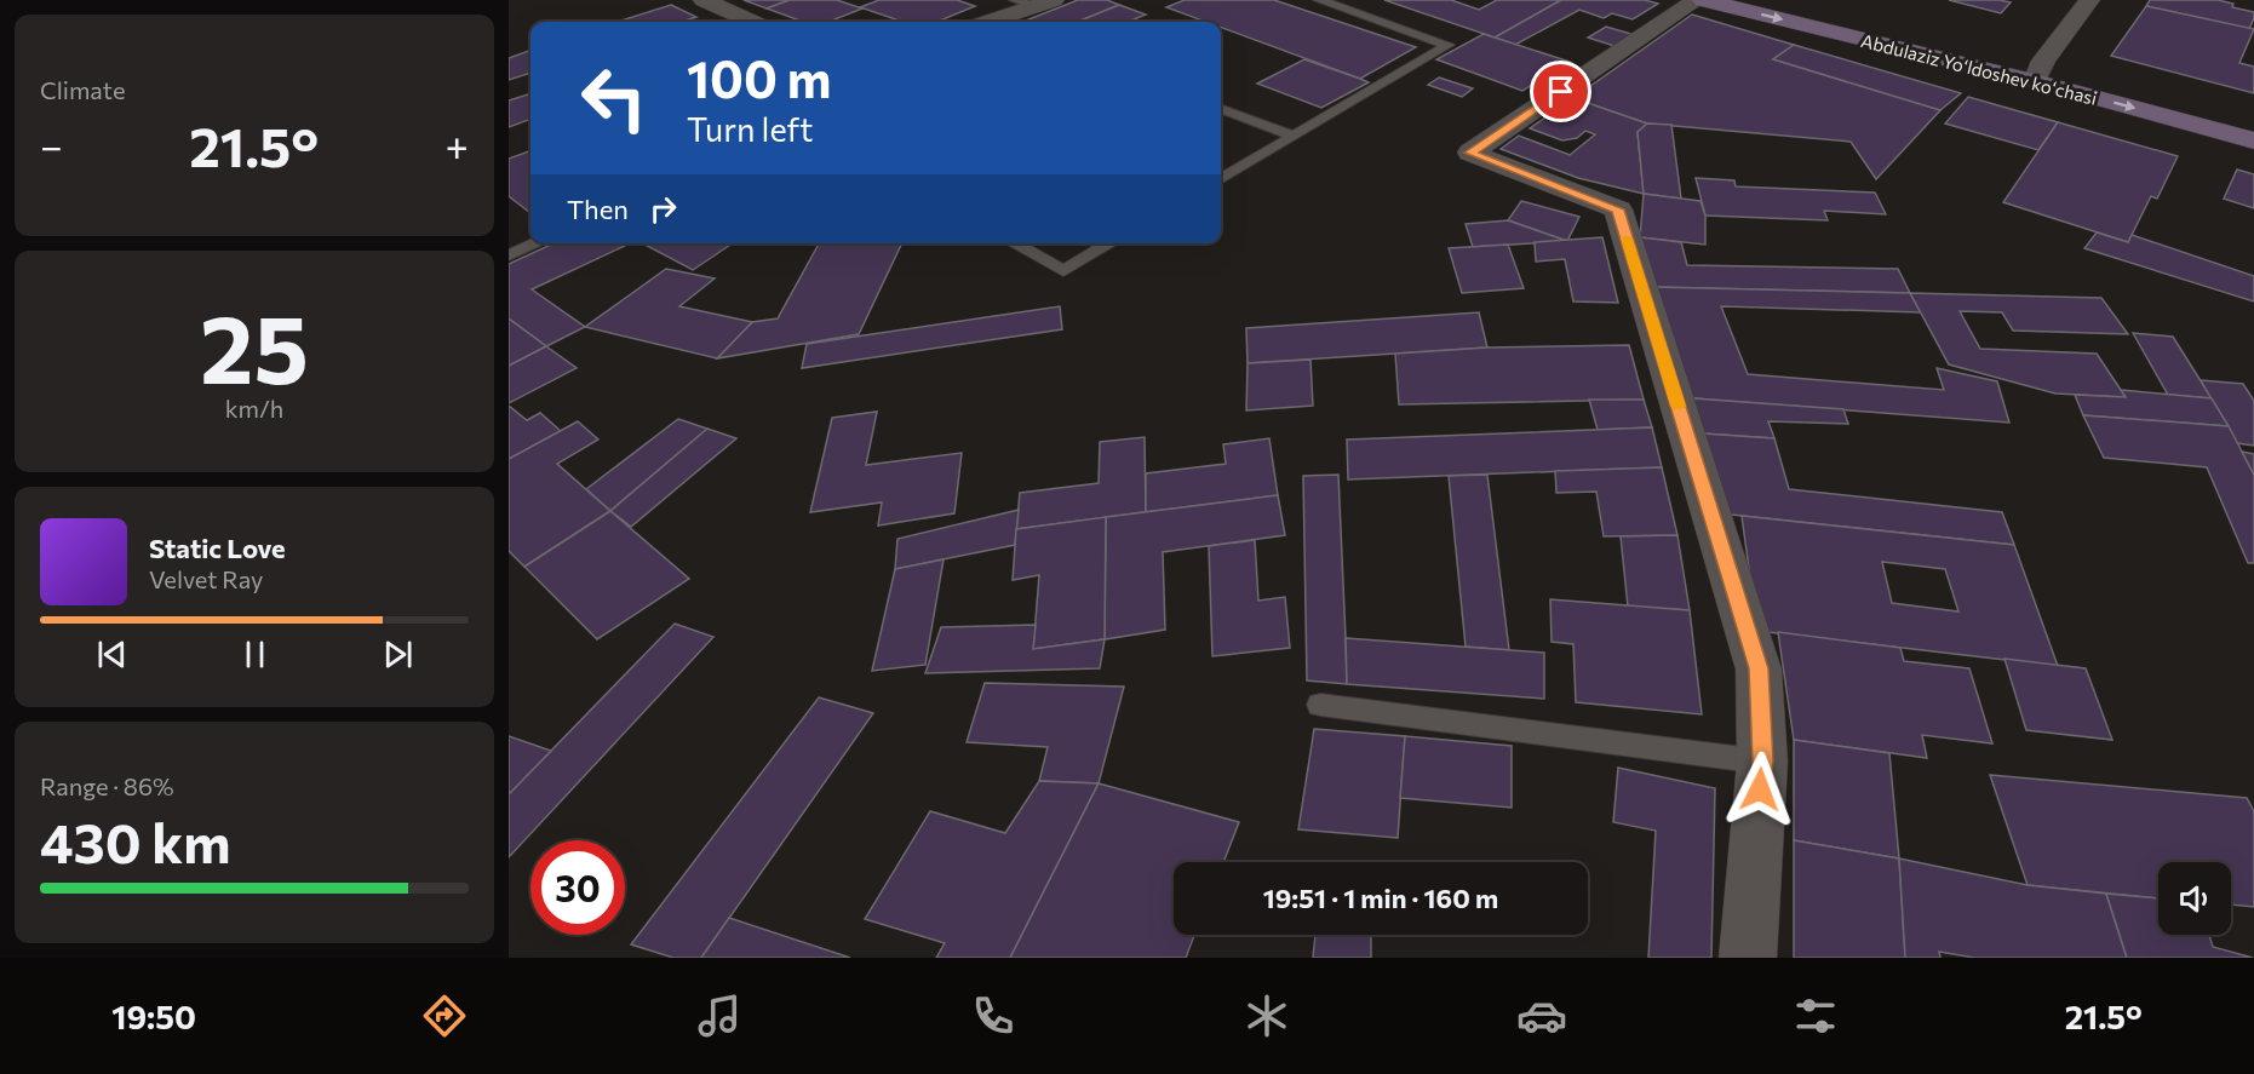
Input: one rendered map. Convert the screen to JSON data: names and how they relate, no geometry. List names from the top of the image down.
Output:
{
  "streets": {
    "main road": ["Abdulaziz Yoʻldoshev koʻchasi"]
  },
  "page": {
    "tile": [
      "Climate",
      ["25", "km/h"],
      ["Range · 86%", "430 km"]
    ],
    "turn": ["100 m", "Turn left"],
    "heat": ["−", "21.5°", "+"],
    "then": "Then",
    "song": ["Static Love", "Velvet Ray"],
    "limit": "30",
    "trip": "19:51 · 1 min · 160 m",
    "tabs": ["19:50", "21.5°"]
  }
}
